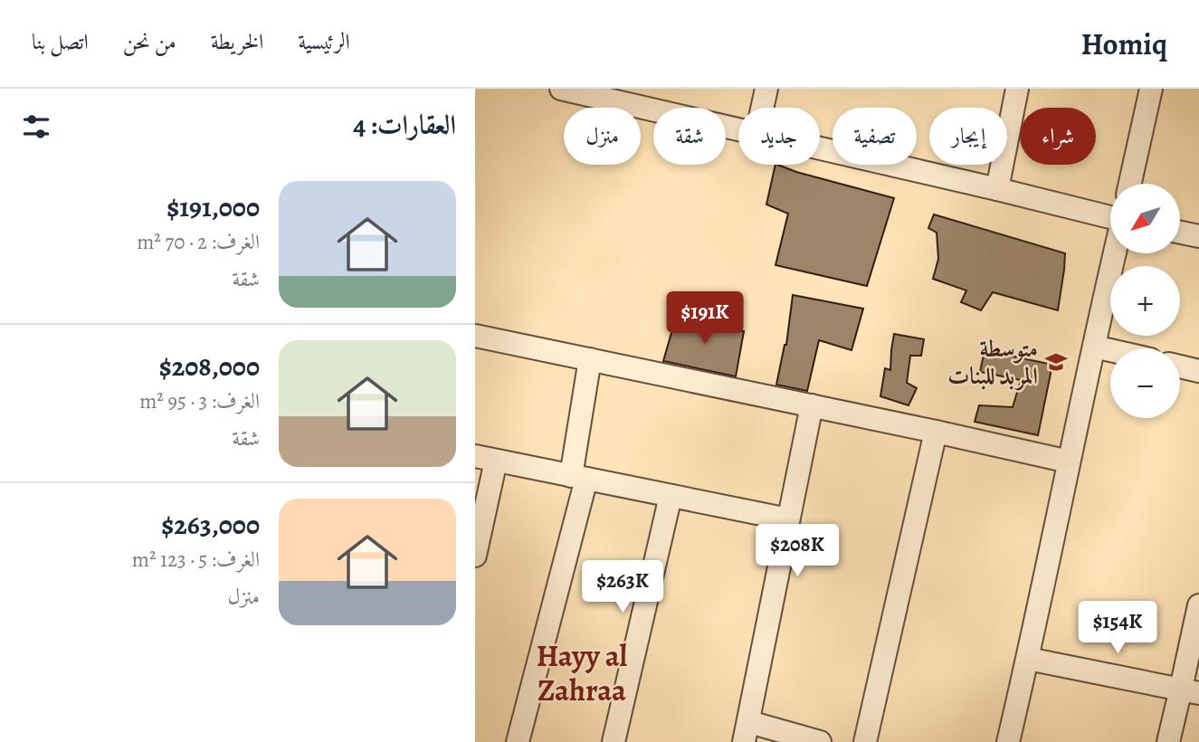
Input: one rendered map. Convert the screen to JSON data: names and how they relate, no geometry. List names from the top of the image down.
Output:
{
  "districts": ["Hayy al Zahraa"],
  "places": {
    "school or university": ["متوسطة المربد للبنات"]
  },
  "north": "bottom left",
  "page": {
    "header": "Homiq",
    "nav": [
      "الرئيسية",
      "الخريطة",
      "من نحن",
      "اتصل بنا"
    ],
    "heading": "العقارات: 4",
    "chip": [
      "شراء",
      "إيجار",
      "تصفية",
      "جديد",
      "شقة",
      "منزل"
    ],
    "list": [
      {
        "name": "$191,000",
        "note": "الغرف: 2 · 70 m² · شقة"
      },
      {
        "name": "$208,000",
        "note": "الغرف: 3 · 95 m² · شقة"
      },
      {
        "name": "$263,000",
        "note": "الغرف: 5 · 123 m² · منزل"
      }
    ],
    "map_buttons": ["+", "−"],
    "price": [
      "$191K",
      "$208K",
      "$263K",
      "$154K"
    ]
  }
}
